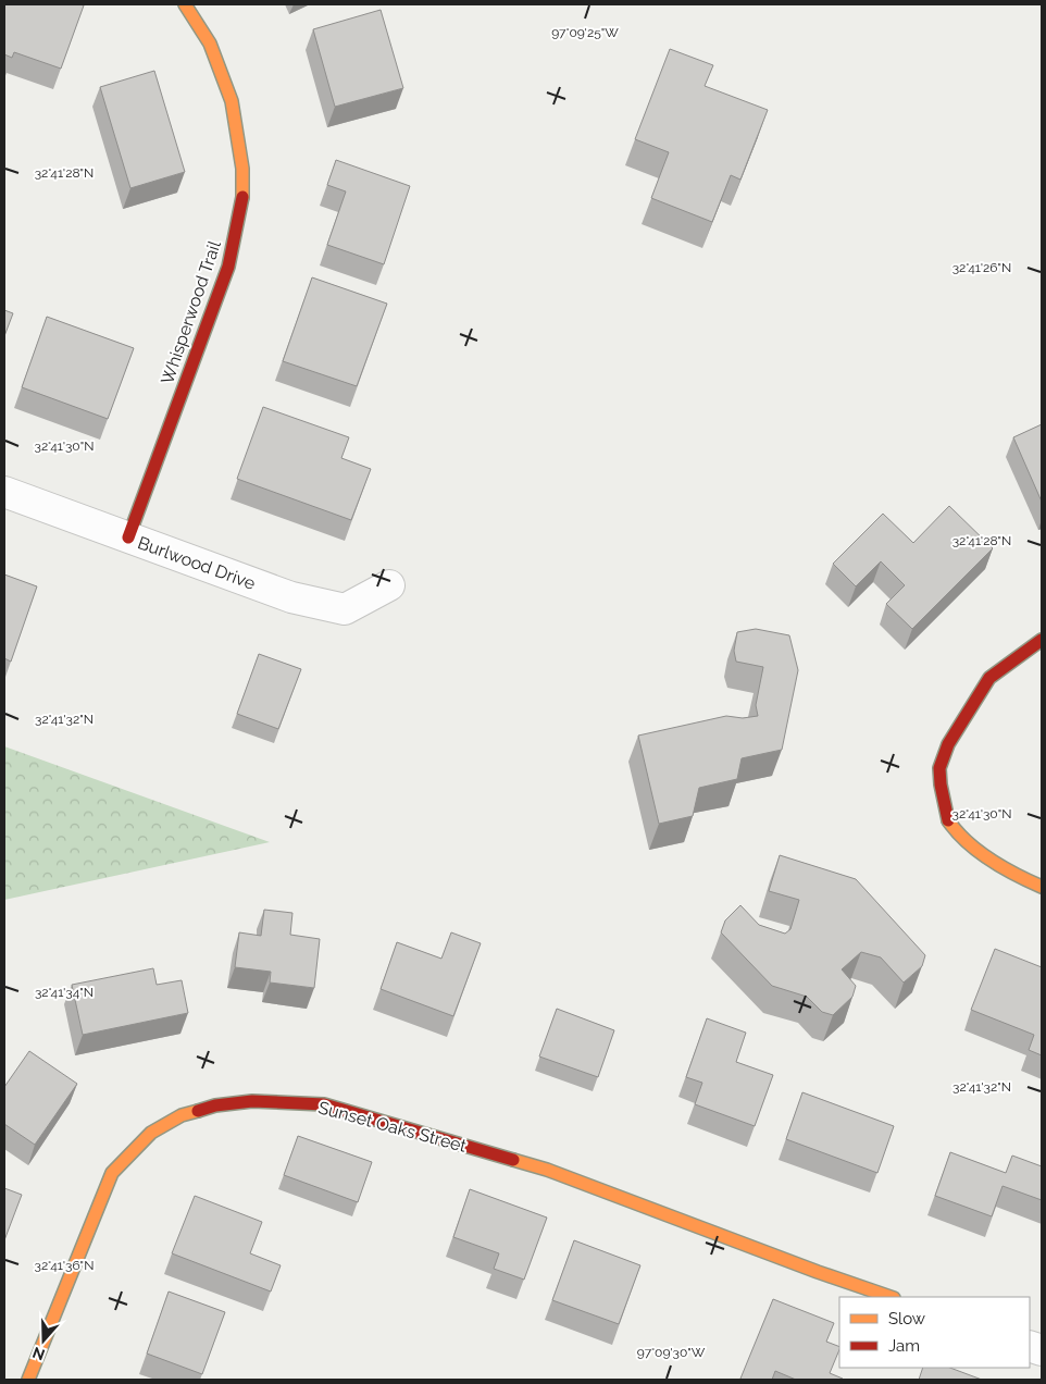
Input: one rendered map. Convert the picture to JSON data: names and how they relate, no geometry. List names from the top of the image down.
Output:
{
  "streets": {
    "street": ["Whisperwood Trail", "Burlwood Drive", "Sunset Oaks Street"]
  },
  "crossings": [
    ["Whisperwood Trail", "Burlwood Drive"]
  ],
  "legend": ["Slow", "Jam"],
  "north": "bottom",
  "coordinates": [
    "97°09'25\"W",
    "32°41'28\"N",
    "32°41'26\"N",
    "32°41'30\"N",
    "32°41'32\"N",
    "32°41'34\"N",
    "32°41'36\"N",
    "97°09'30\"W"
  ]
}
